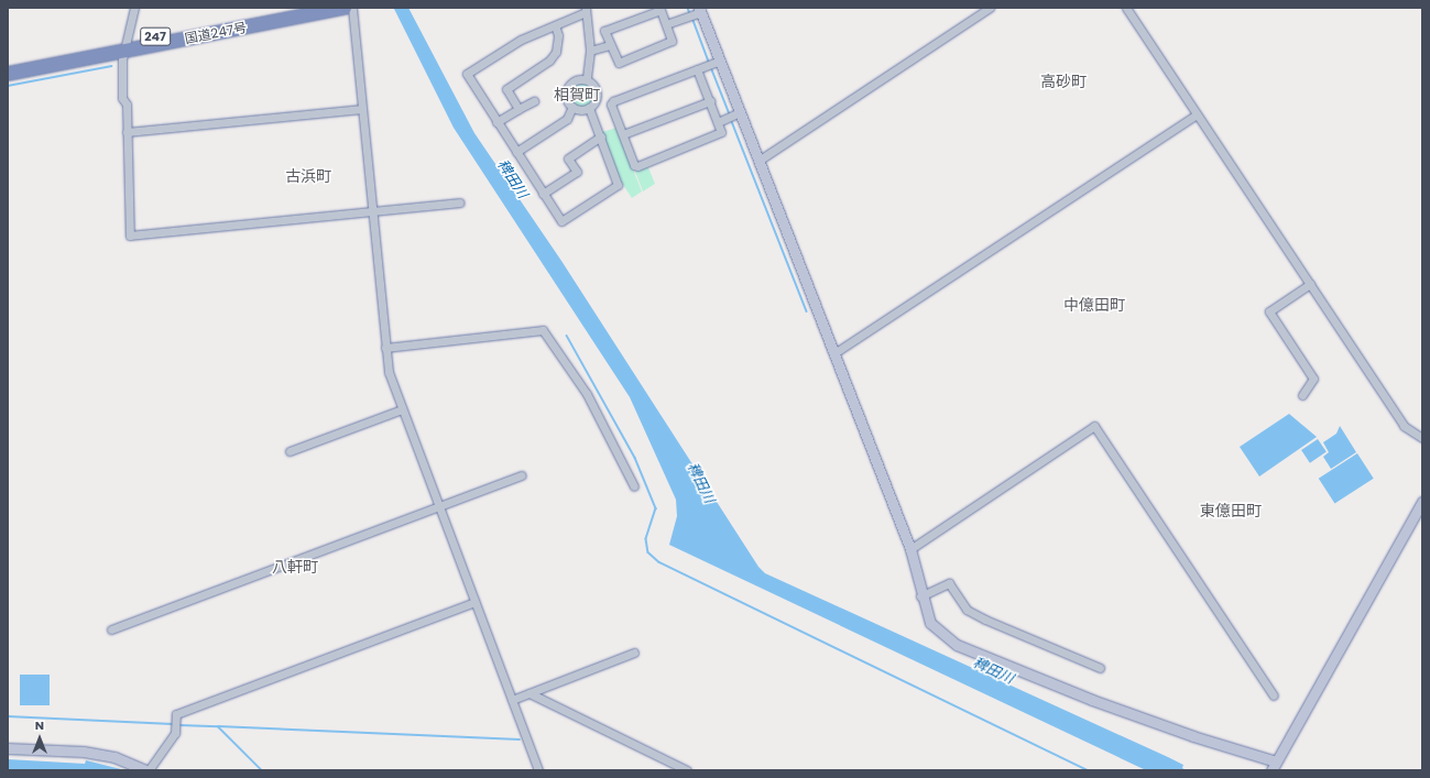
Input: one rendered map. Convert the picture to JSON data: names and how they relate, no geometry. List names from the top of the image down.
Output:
{
  "streets": {
    "highway": ["国道247号", "247"]
  },
  "districts": [
    "高砂町",
    "相賀町",
    "古浜町",
    "中億田町",
    "東億田町",
    "八軒町"
  ],
  "water": ["稗田川"],
  "north": "top"
}
